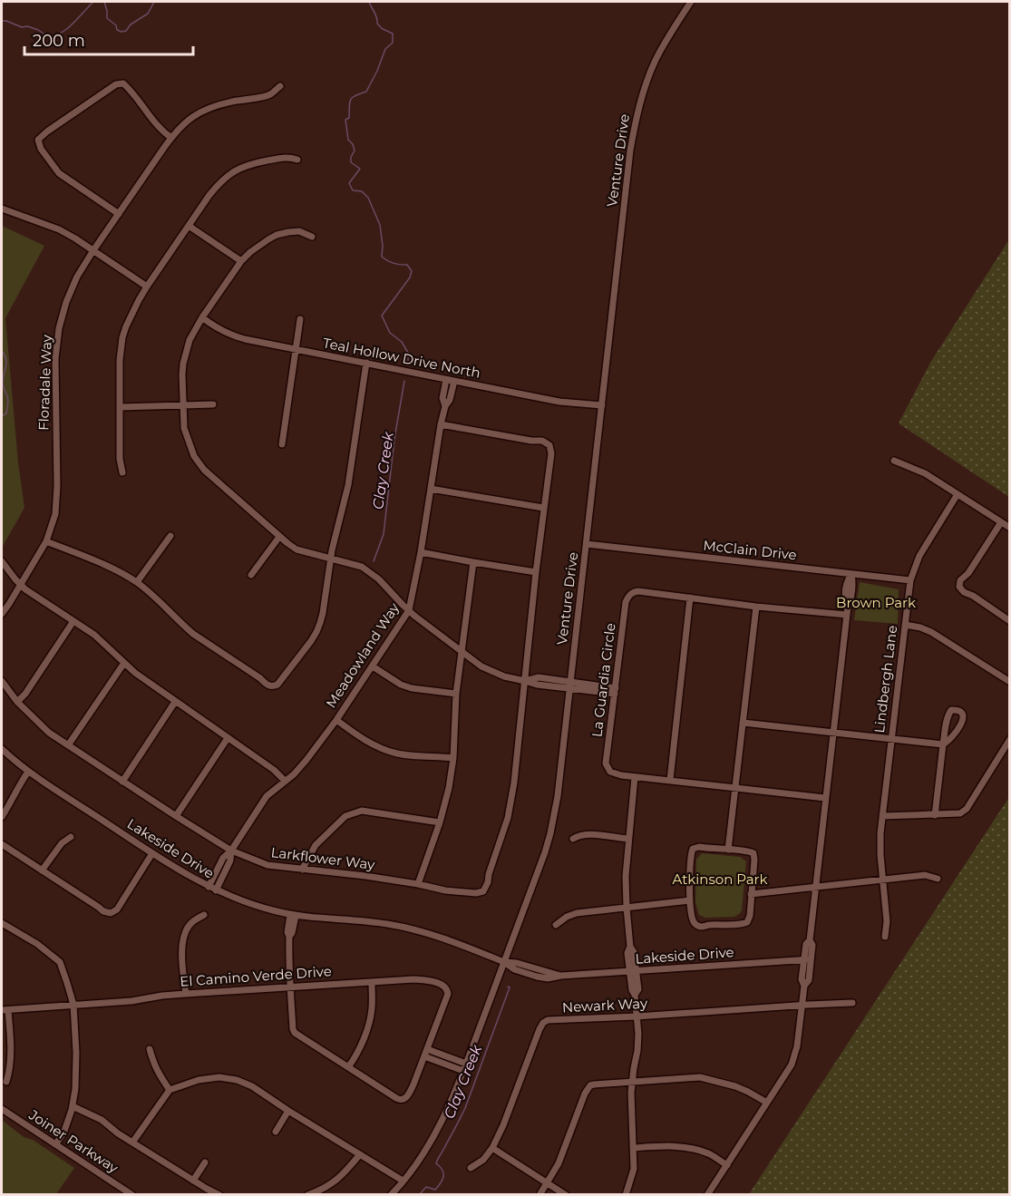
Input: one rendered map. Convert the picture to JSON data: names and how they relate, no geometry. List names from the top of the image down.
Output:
{
  "streets": {
    "street": [
      "Venture Drive",
      "Teal Hollow Drive North",
      "Floradale Way",
      "McClain Drive",
      "Meadowland Way",
      "Lindbergh Lane",
      "La Guardia Circle",
      "Lakeside Drive",
      "Larkflower Way",
      "El Camino Verde Drive",
      "Newark Way",
      "Joiner Parkway"
    ]
  },
  "crossings": [
    ["Venture Drive", "Teal Hollow Drive North"],
    ["Venture Drive", "McClain Drive"],
    ["Venture Drive", "Lakeside Drive"],
    ["Teal Hollow Drive North", "Meadowland Way"],
    ["McClain Drive", "Lindbergh Lane"],
    ["Meadowland Way", "Lakeside Drive"],
    ["Meadowland Way", "Larkflower Way"]
  ],
  "water": ["Clay Creek"],
  "parks": ["Brown Park", "Atkinson Park"],
  "scale_bar": "200 m"
}
